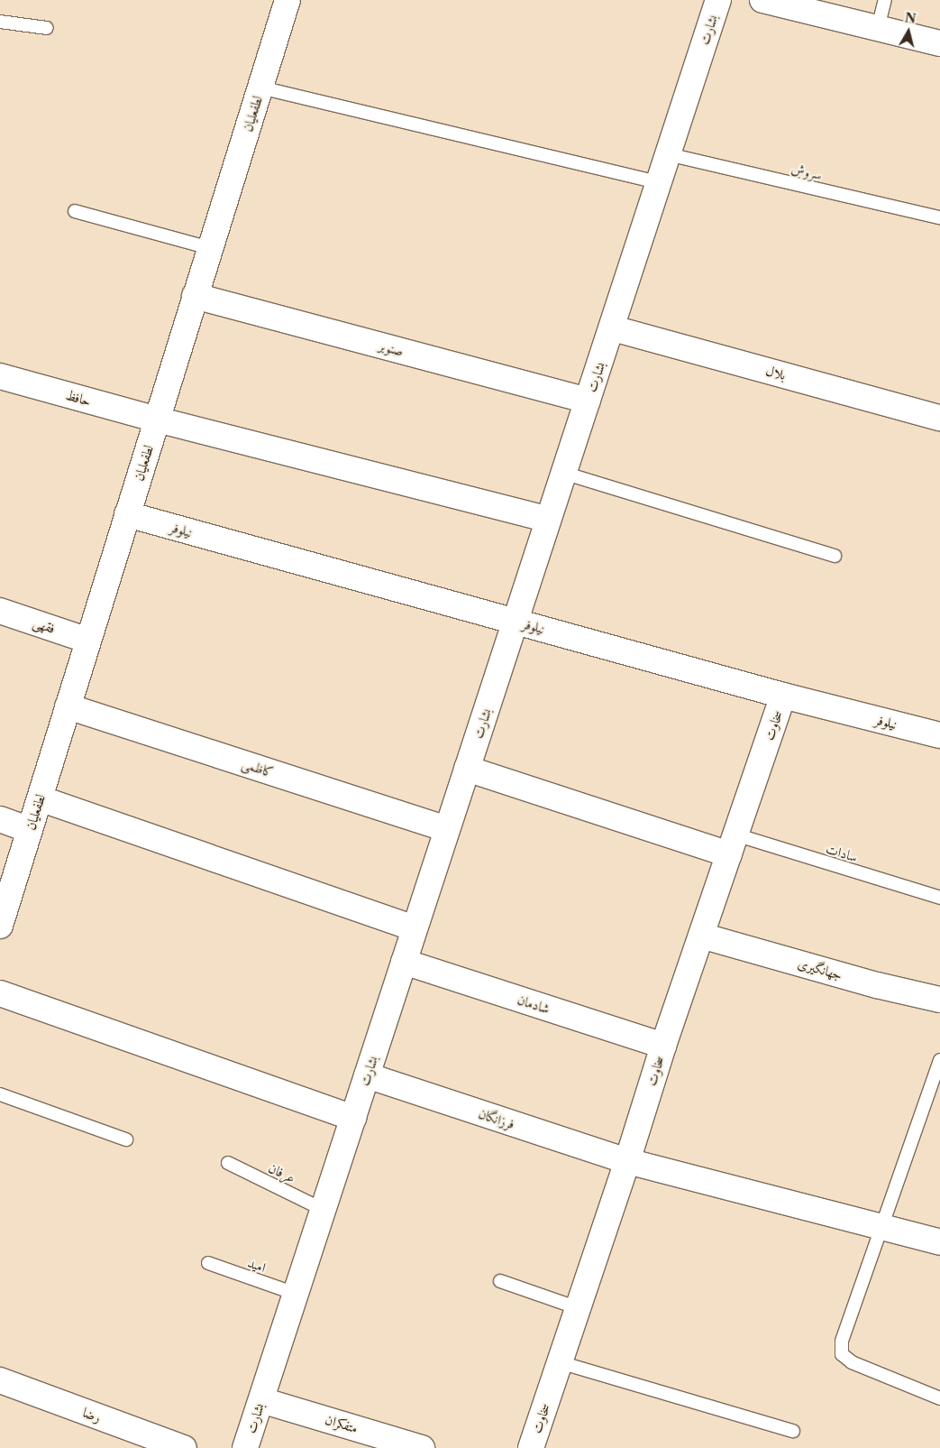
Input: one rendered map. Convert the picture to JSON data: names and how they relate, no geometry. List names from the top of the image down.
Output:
{
  "streets": {
    "street": [
      "بشارت",
      "لطفعلیان",
      "صنوبر",
      "بلال",
      "حافظ",
      "نیلوفر",
      "فقهی",
      "سخاوت",
      "کاظمی",
      "جهانگیری",
      "شادمان",
      "فرزانگان",
      "رضا",
      "متفکران"
    ],
    "lane": [
      "سروش",
      "سادات",
      "عرفان",
      "امید"
    ]
  },
  "crossings": [
    ["بشارت", "سروش"],
    ["بشارت", "صنوبر"],
    ["بشارت", "بلال"],
    ["بشارت", "حافظ"],
    ["بشارت", "نیلوفر"],
    ["بشارت", "کاظمی"],
    ["بشارت", "شادمان"],
    ["بشارت", "فرزانگان"],
    ["بشارت", "عرفان"],
    ["بشارت", "امید"],
    ["بشارت", "متفکران"],
    ["لطفعلیان", "صنوبر"],
    ["لطفعلیان", "حافظ"],
    ["لطفعلیان", "نیلوفر"],
    ["لطفعلیان", "فقهی"],
    ["لطفعلیان", "کاظمی"],
    ["نیلوفر", "سخاوت"],
    ["سخاوت", "سادات"],
    ["سخاوت", "جهانگیری"],
    ["سخاوت", "شادمان"],
    ["سخاوت", "فرزانگان"]
  ],
  "north": "top"
}
